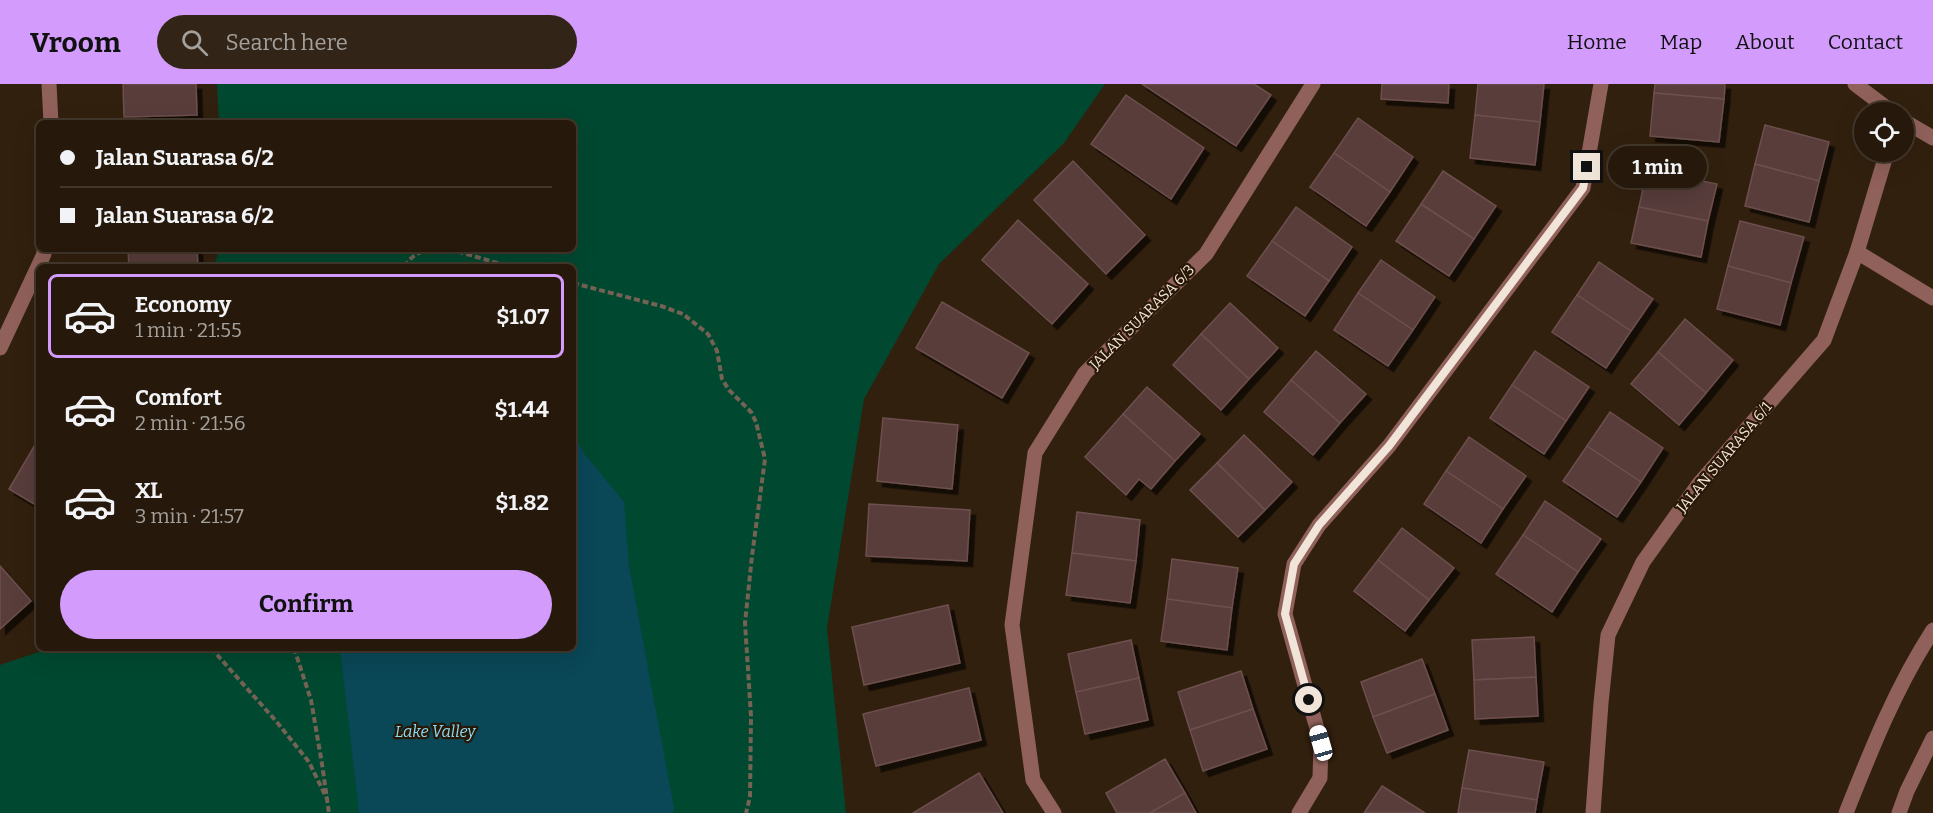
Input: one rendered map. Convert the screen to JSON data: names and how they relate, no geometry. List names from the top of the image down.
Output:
{
  "streets": {
    "street": ["JALAN SUARASA 6/3", "JALAN SUARASA 6/1"]
  },
  "water": ["Lake Valley"],
  "page": {
    "header": "Vroom",
    "search": "Search here",
    "nav": [
      "Home",
      "Map",
      "About",
      "Contact"
    ],
    "banner": ["Jalan Suarasa 6/2", "Jalan Suarasa 6/2"],
    "bubble": "1 min",
    "list": [
      {
        "name": "Economy",
        "note": "1 min · 21:55",
        "value": "$1.07"
      },
      {
        "name": "Comfort",
        "note": "2 min · 21:56",
        "value": "$1.44"
      },
      {
        "name": "XL",
        "note": "3 min · 21:57",
        "value": "$1.82"
      }
    ],
    "buttons": "Confirm"
  }
}
